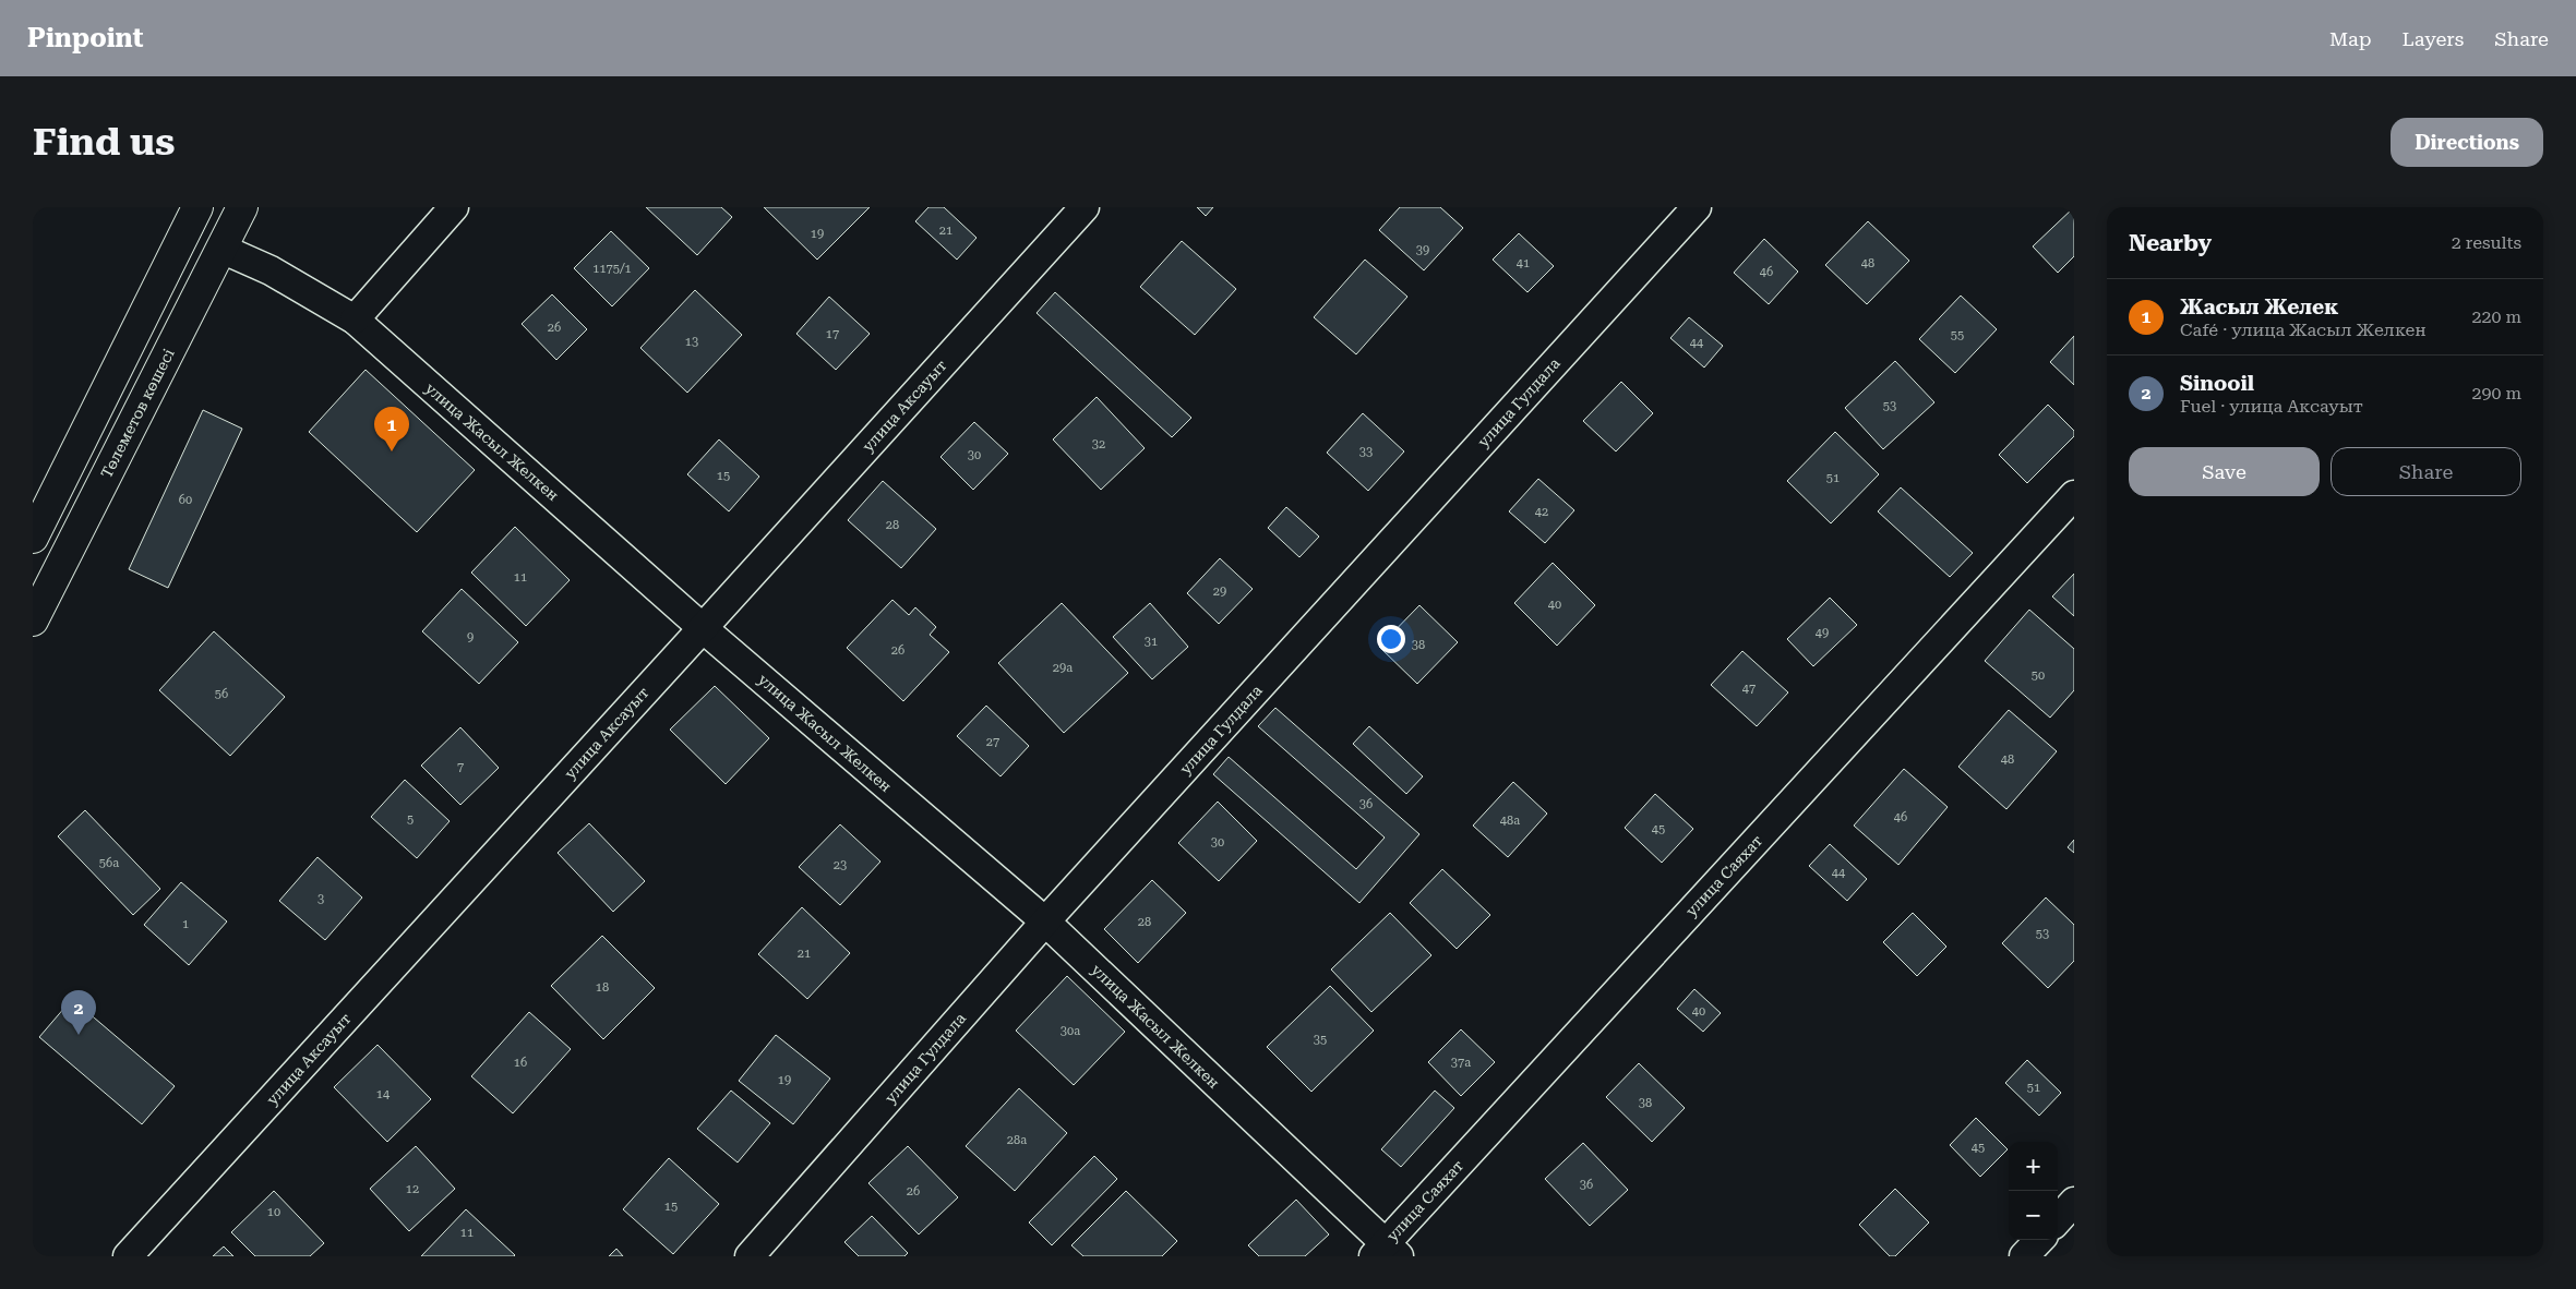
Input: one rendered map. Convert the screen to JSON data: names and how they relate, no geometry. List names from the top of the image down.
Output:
{
  "streets": {
    "main road": ["Төлеметов көшесі"],
    "street": [
      "улица Гулдала",
      "улица Аксауыт",
      "улица Жасыл Желкен",
      "улица Саяхат"
    ]
  },
  "crossings": [
    ["улица Гулдала", "улица Жасыл Желкен"],
    ["улица Аксауыт", "улица Жасыл Желкен"],
    ["Төлеметов көшесі", "улица Жасыл Желкен"],
    ["улица Жасыл Желкен", "улица Саяхат"]
  ],
  "house_numbers": [
    "21",
    "19",
    "39",
    "41",
    "48",
    "1175/1",
    "46",
    "26",
    "17",
    "55",
    "13",
    "44",
    "53",
    "32",
    "33",
    "30",
    "15",
    "51",
    "60",
    "42",
    "28",
    "11",
    "29",
    "40",
    "49",
    "9",
    "31",
    "38",
    "26",
    "29а",
    "50",
    "47",
    "56",
    "27",
    "48",
    "7",
    "36",
    "46",
    "5",
    "48а",
    "45",
    "30",
    "56а",
    "23",
    "44",
    "3",
    "28",
    "1",
    "53",
    "21",
    "18",
    "40",
    "30а",
    "35",
    "16",
    "37а",
    "19",
    "51",
    "14",
    "38",
    "28а",
    "45",
    "36",
    "12",
    "26",
    "15",
    "10",
    "11"
  ],
  "page": {
    "header": "Pinpoint",
    "nav": ["Map", "Layers", "Share"],
    "buttons": [
      "Directions",
      ["Save", "Share"]
    ],
    "title": "Find us",
    "heading": ["Nearby", "2 results"],
    "list": [
      {
        "mark": "1",
        "name": "Жасыл Желек",
        "note": "Café · улица Жасыл Желкен",
        "value": "220 m"
      },
      {
        "mark": "2",
        "name": "Sinooil",
        "note": "Fuel · улица Аксауыт",
        "value": "290 m"
      }
    ],
    "pins": ["1", "2"],
    "map_buttons": ["+", "−"]
  }
}
